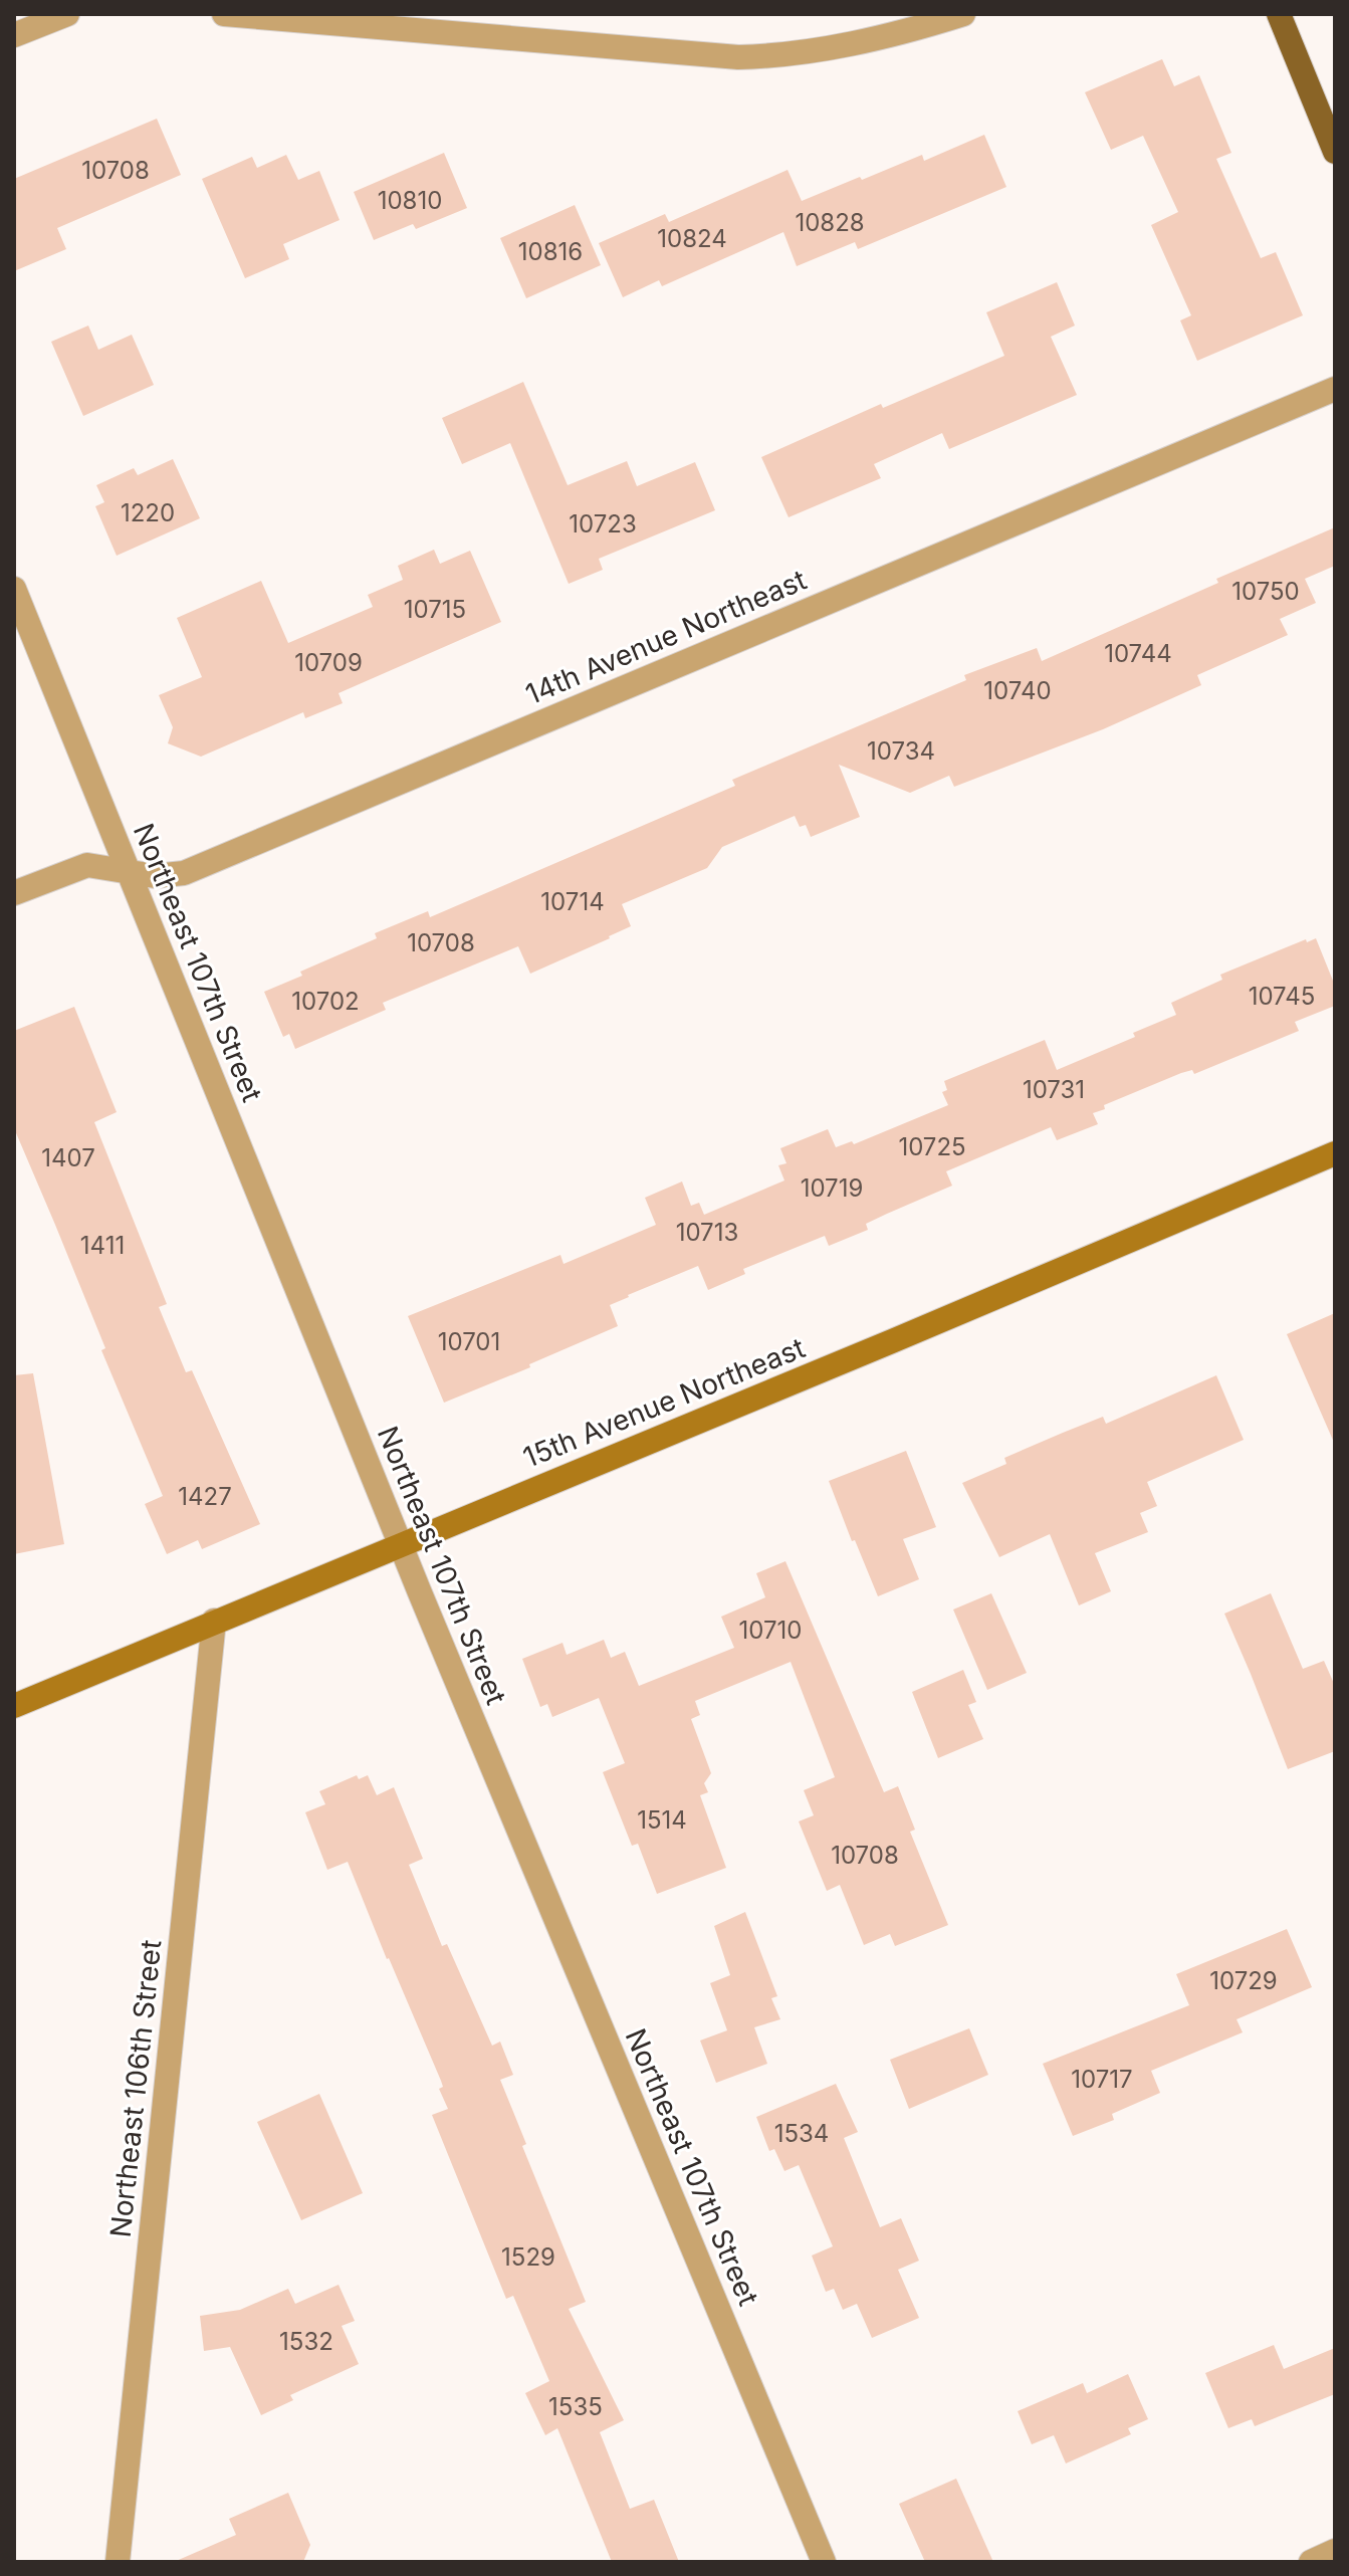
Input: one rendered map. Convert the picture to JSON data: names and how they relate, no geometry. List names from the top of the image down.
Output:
{
  "streets": {
    "street": [
      "14th Avenue Northeast",
      "Northeast 107th Street",
      "15th Avenue Northeast",
      "Northeast 106th Street"
    ]
  },
  "crossings": [
    ["14th Avenue Northeast", "Northeast 107th Street"],
    ["Northeast 107th Street", "15th Avenue Northeast"],
    ["15th Avenue Northeast", "Northeast 106th Street"]
  ],
  "house_numbers": [
    "10708",
    "10810",
    "10828",
    "10824",
    "10816",
    "1220",
    "10723",
    "10750",
    "10715",
    "10744",
    "10709",
    "10740",
    "10734",
    "10714",
    "10708",
    "10745",
    "10702",
    "10731",
    "10725",
    "1407",
    "10719",
    "10713",
    "1411",
    "10701",
    "1427",
    "10710",
    "1514",
    "10708",
    "10729",
    "10717",
    "1534",
    "1529",
    "1532",
    "1535"
  ]
}
